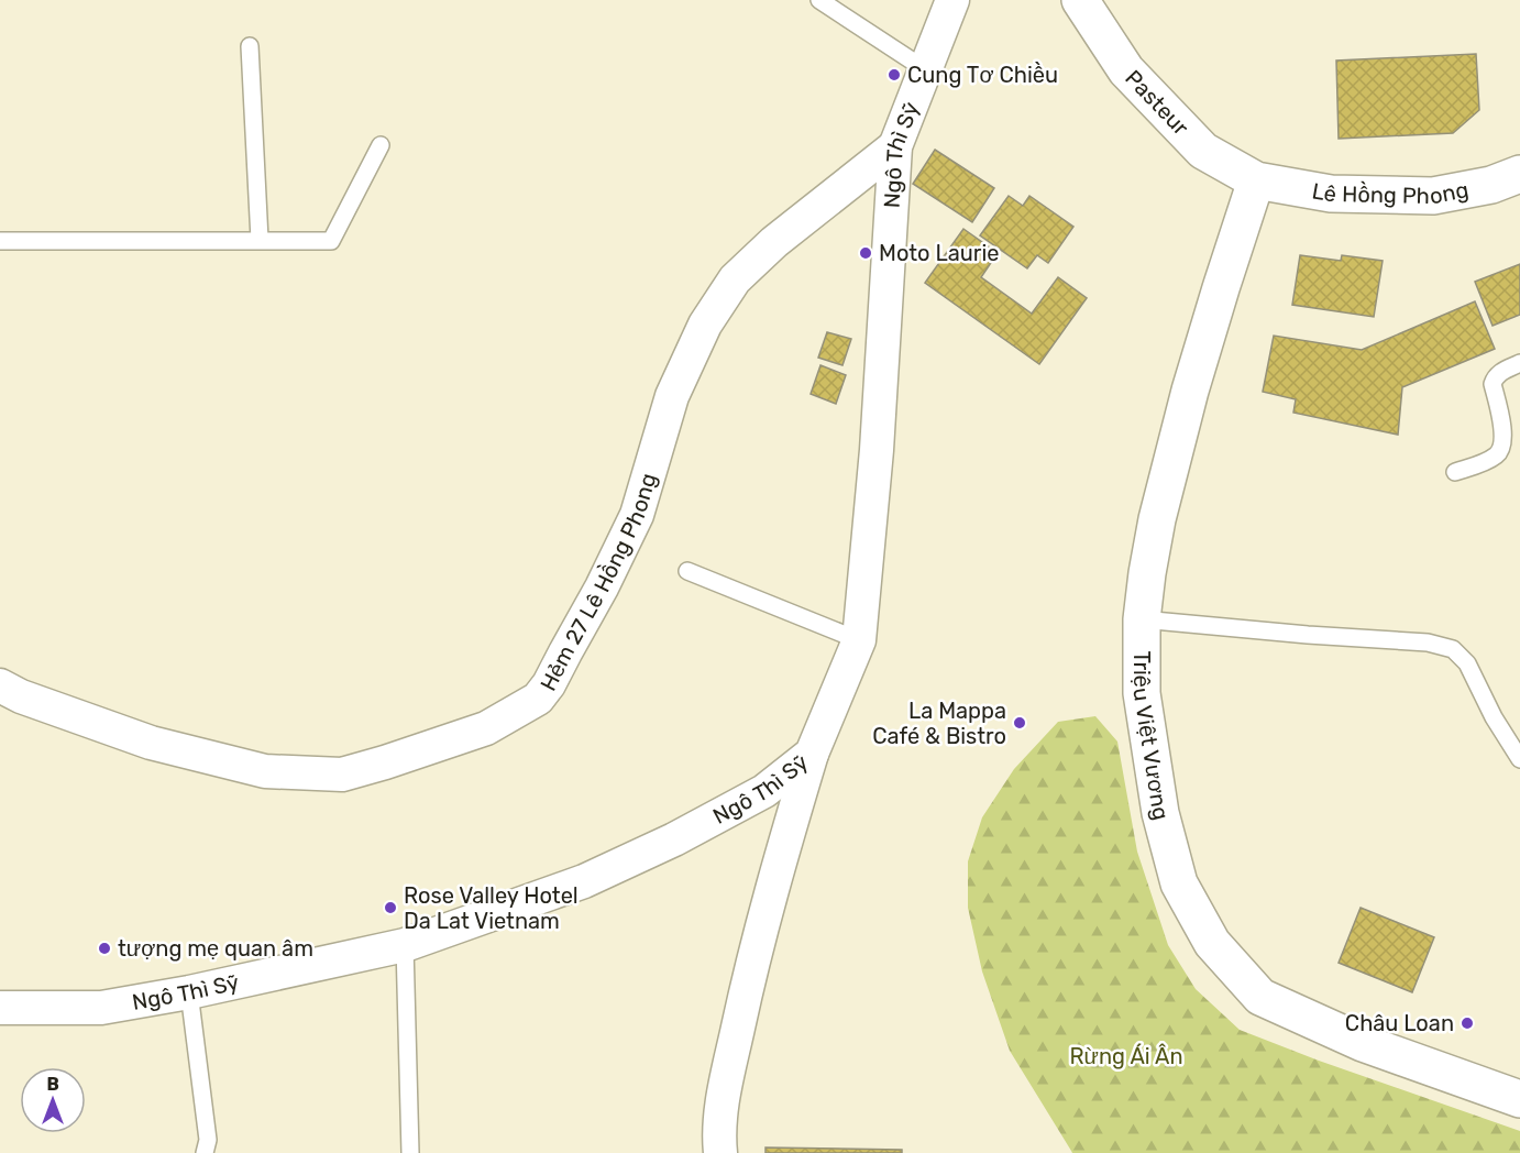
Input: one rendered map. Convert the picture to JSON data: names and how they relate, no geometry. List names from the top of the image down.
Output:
{
  "streets": {
    "street": [
      "Pasteur",
      "Ngô Thì Sỹ",
      "Lê Hồng Phong",
      "Hẻm 27 Lê Hồng Phong",
      "Triệu Việt Vương"
    ]
  },
  "crossings": [
    ["Pasteur", "Lê Hồng Phong"],
    ["Pasteur", "Triệu Việt Vương"],
    ["Ngô Thì Sỹ", "Hẻm 27 Lê Hồng Phong"],
    ["Lê Hồng Phong", "Triệu Việt Vương"]
  ],
  "parks": ["Rừng Ái Ân"],
  "places": [
    "Cung Tơ Chiều",
    "Moto Laurie",
    "La Mappa Café & Bistro",
    "Rose Valley Hotel Da Lat Vietnam",
    "tượng mẹ quan âm",
    "Châu Loan"
  ],
  "north": "top"
}
